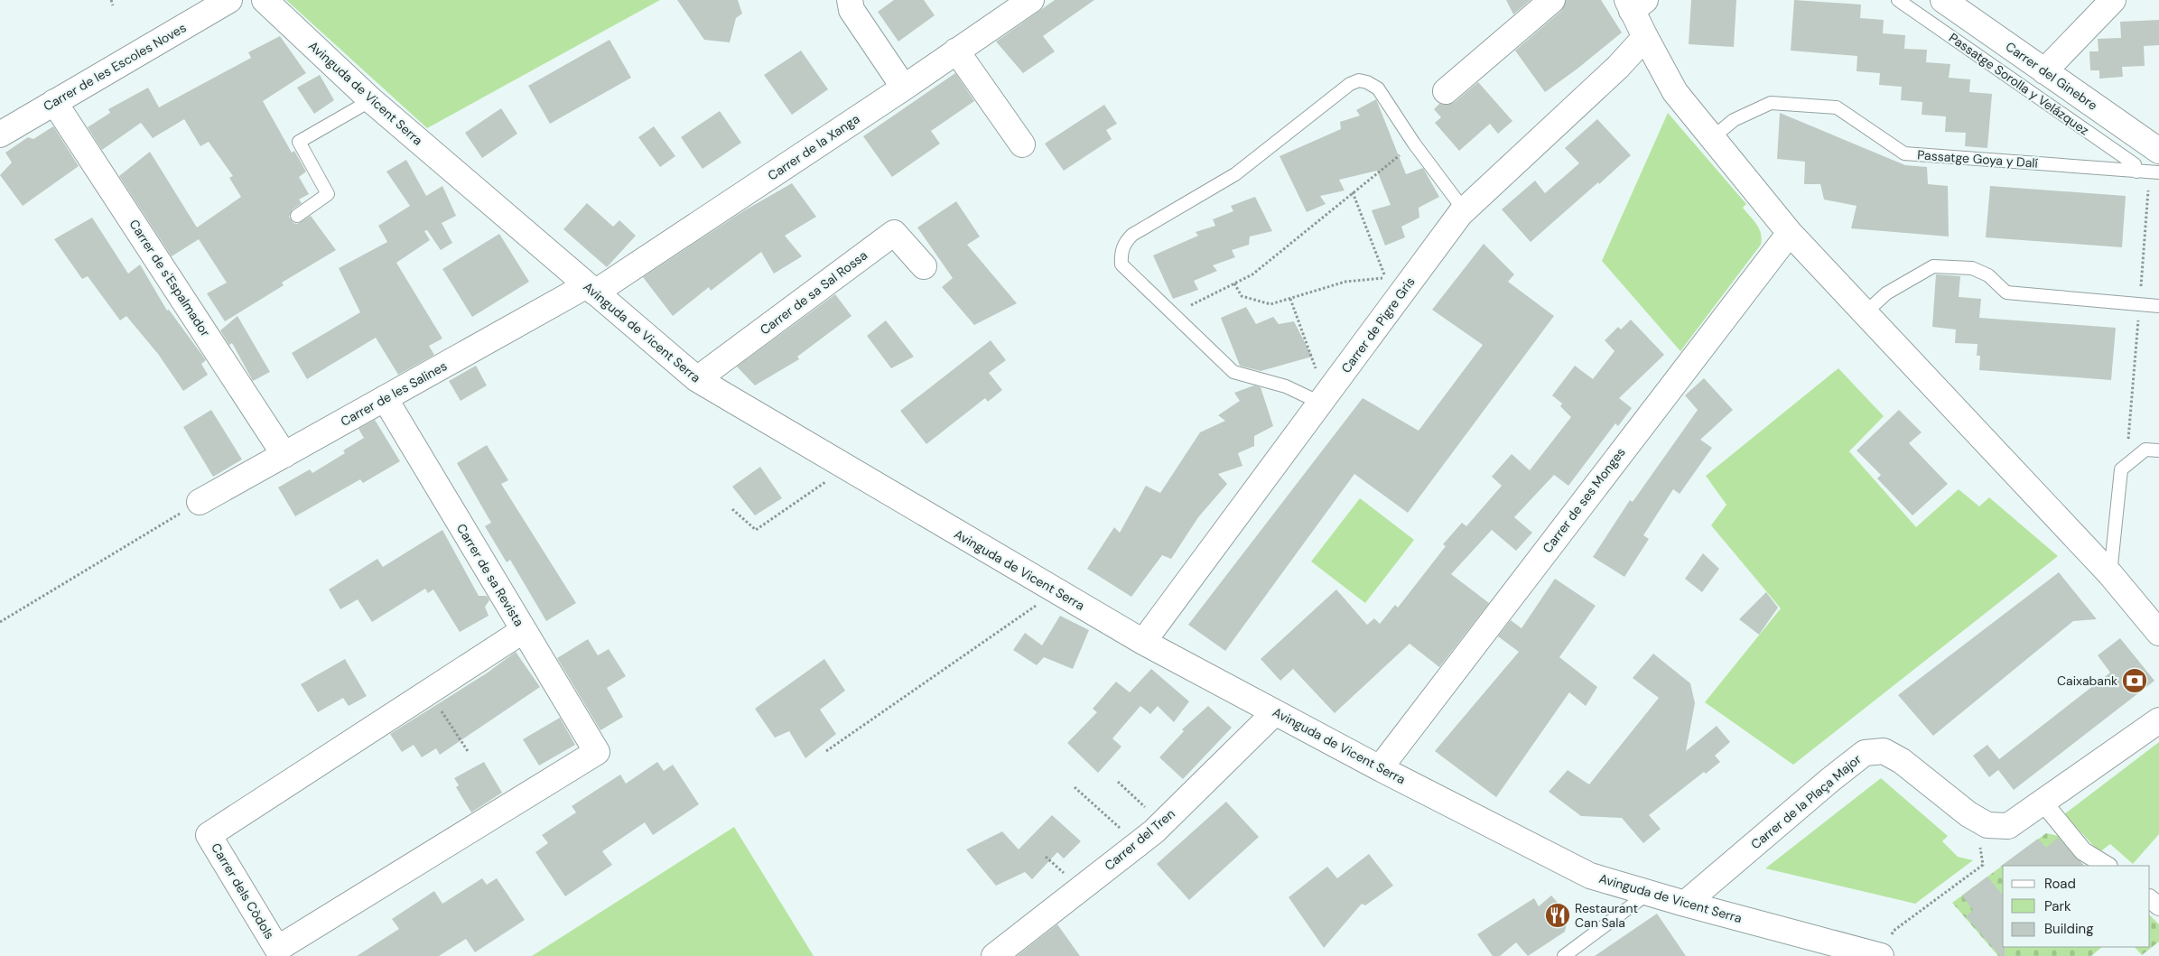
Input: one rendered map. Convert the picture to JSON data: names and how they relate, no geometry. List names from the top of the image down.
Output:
{
  "streets": {
    "street": [
      "Carrer de les Escoles Noves",
      "Carrer del Ginebre",
      "Avinguda de Vicent Serra",
      "Carrer de la Xanga",
      "Carrer de s'Espalmador",
      "Carrer de sa Sal Rossa",
      "Carrer de Pigre Gris",
      "Carrer de les Salines",
      "Carrer de ses Monges",
      "Carrer de sa Revista",
      "Carrer de la Plaça Major",
      "Carrer del Tren",
      "Carrer dels Còdols"
    ],
    "lane": ["Passatge Sorolla y Velázquez", "Passatge Goya y Dalí"]
  },
  "crossings": [
    ["Carrer de les Escoles Noves", "Carrer de s'Espalmador"],
    ["Passatge Sorolla y Velázquez", "Passatge Goya y Dalí"],
    ["Avinguda de Vicent Serra", "Carrer de la Xanga"],
    ["Avinguda de Vicent Serra", "Carrer de sa Sal Rossa"],
    ["Avinguda de Vicent Serra", "Carrer de Pigre Gris"],
    ["Avinguda de Vicent Serra", "Carrer de les Salines"],
    ["Avinguda de Vicent Serra", "Carrer de ses Monges"],
    ["Avinguda de Vicent Serra", "Carrer de la Plaça Major"],
    ["Avinguda de Vicent Serra", "Carrer del Tren"],
    ["Carrer de la Xanga", "Carrer de les Salines"],
    ["Carrer de s'Espalmador", "Carrer de les Salines"],
    ["Carrer de les Salines", "Carrer de sa Revista"],
    ["Carrer de sa Revista", "Carrer dels Còdols"]
  ],
  "places": {
    "bank": ["Caixabank"],
    "restaurant": ["Restaurant Can Sala"]
  },
  "legend": ["Road", "Park", "Building"]
}
